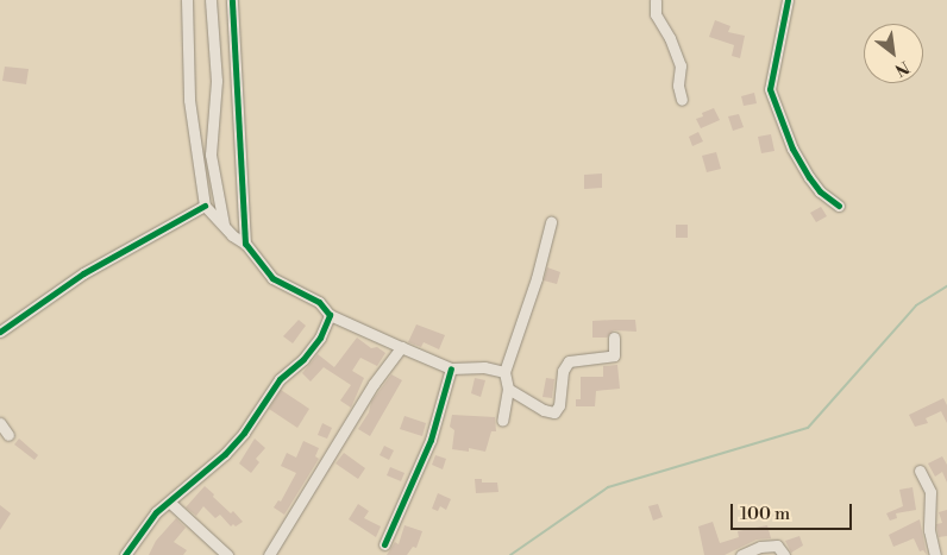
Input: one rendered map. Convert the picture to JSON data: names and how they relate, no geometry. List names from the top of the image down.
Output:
{
  "scale_bar": "100 m",
  "north": "bottom right"
}
